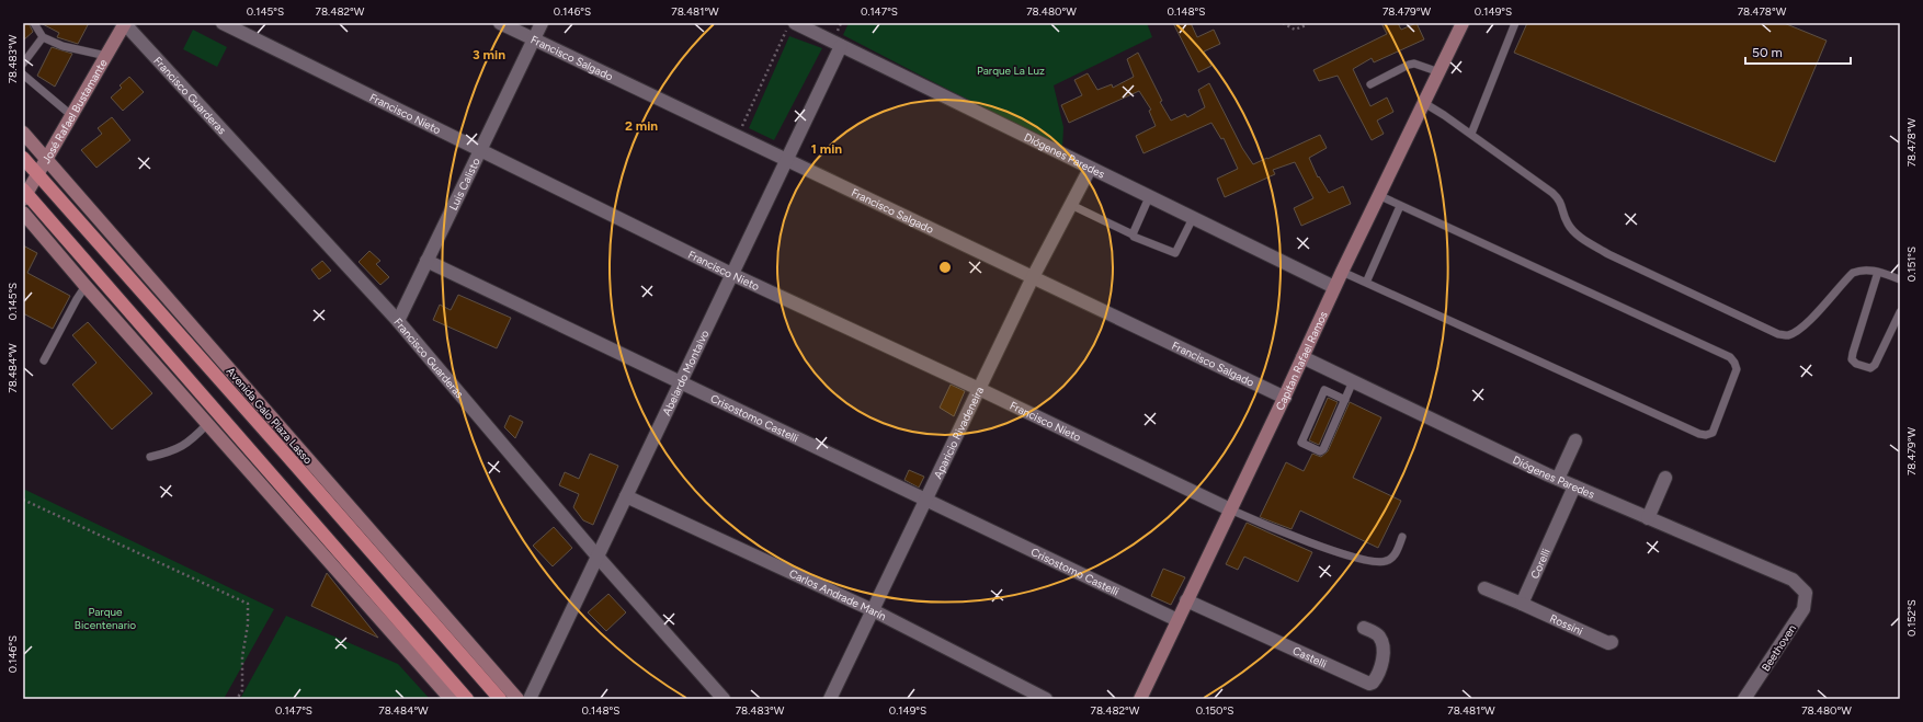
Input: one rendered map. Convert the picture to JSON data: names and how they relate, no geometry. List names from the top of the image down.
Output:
{
  "streets": {
    "main road": ["José Rafael Bustamante", "Capitan Rafael Ramos", "Avenida Galo Plaza Lasso"],
    "street": [
      "Francisco Salgado",
      "Francisco Guarderas",
      "Francisco Nieto",
      "Diógenes Paredes",
      "Luis Calisto",
      "Abelardo Montalvo",
      "Crisostomo Castelli",
      "Aparicio Rivadeneira",
      "Corelli",
      "Carlos Andrade Marín",
      "Rossini",
      "Beethoven",
      "Castelli"
    ]
  },
  "crossings": [
    ["Francisco Salgado", "Luis Calisto"],
    ["Francisco Salgado", "Capitan Rafael Ramos"],
    ["Francisco Salgado", "Abelardo Montalvo"],
    ["Francisco Salgado", "Aparicio Rivadeneira"],
    ["Francisco Guarderas", "José Rafael Bustamante"],
    ["Francisco Guarderas", "Luis Calisto"],
    ["Francisco Guarderas", "Abelardo Montalvo"],
    ["José Rafael Bustamante", "Avenida Galo Plaza Lasso"],
    ["Francisco Nieto", "Luis Calisto"],
    ["Francisco Nieto", "Capitan Rafael Ramos"],
    ["Francisco Nieto", "Abelardo Montalvo"],
    ["Francisco Nieto", "Aparicio Rivadeneira"],
    ["Diógenes Paredes", "Capitan Rafael Ramos"],
    ["Diógenes Paredes", "Abelardo Montalvo"],
    ["Diógenes Paredes", "Aparicio Rivadeneira"],
    ["Diógenes Paredes", "Corelli"],
    ["Diógenes Paredes", "Beethoven"],
    ["Luis Calisto", "Crisostomo Castelli"],
    ["Capitan Rafael Ramos", "Crisostomo Castelli"],
    ["Capitan Rafael Ramos", "Castelli"],
    ["Abelardo Montalvo", "Crisostomo Castelli"],
    ["Abelardo Montalvo", "Carlos Andrade Marín"],
    ["Crisostomo Castelli", "Aparicio Rivadeneira"],
    ["Aparicio Rivadeneira", "Carlos Andrade Marín"],
    ["Corelli", "Rossini"]
  ],
  "parks": ["Parque La Luz", "Parque Bicentenario"],
  "scale_bar": "50 m",
  "coordinates": [
    "0.145°S",
    "78.482°W",
    "0.146°S",
    "78.481°W",
    "0.147°S",
    "78.480°W",
    "0.148°S",
    "78.479°W",
    "0.149°S",
    "78.478°W",
    "78.483°W",
    "0.151°S",
    "78.484°W",
    "0.152°S",
    "0.150°S"
  ],
  "rings": ["3 min", "2 min", "1 min"]
}
